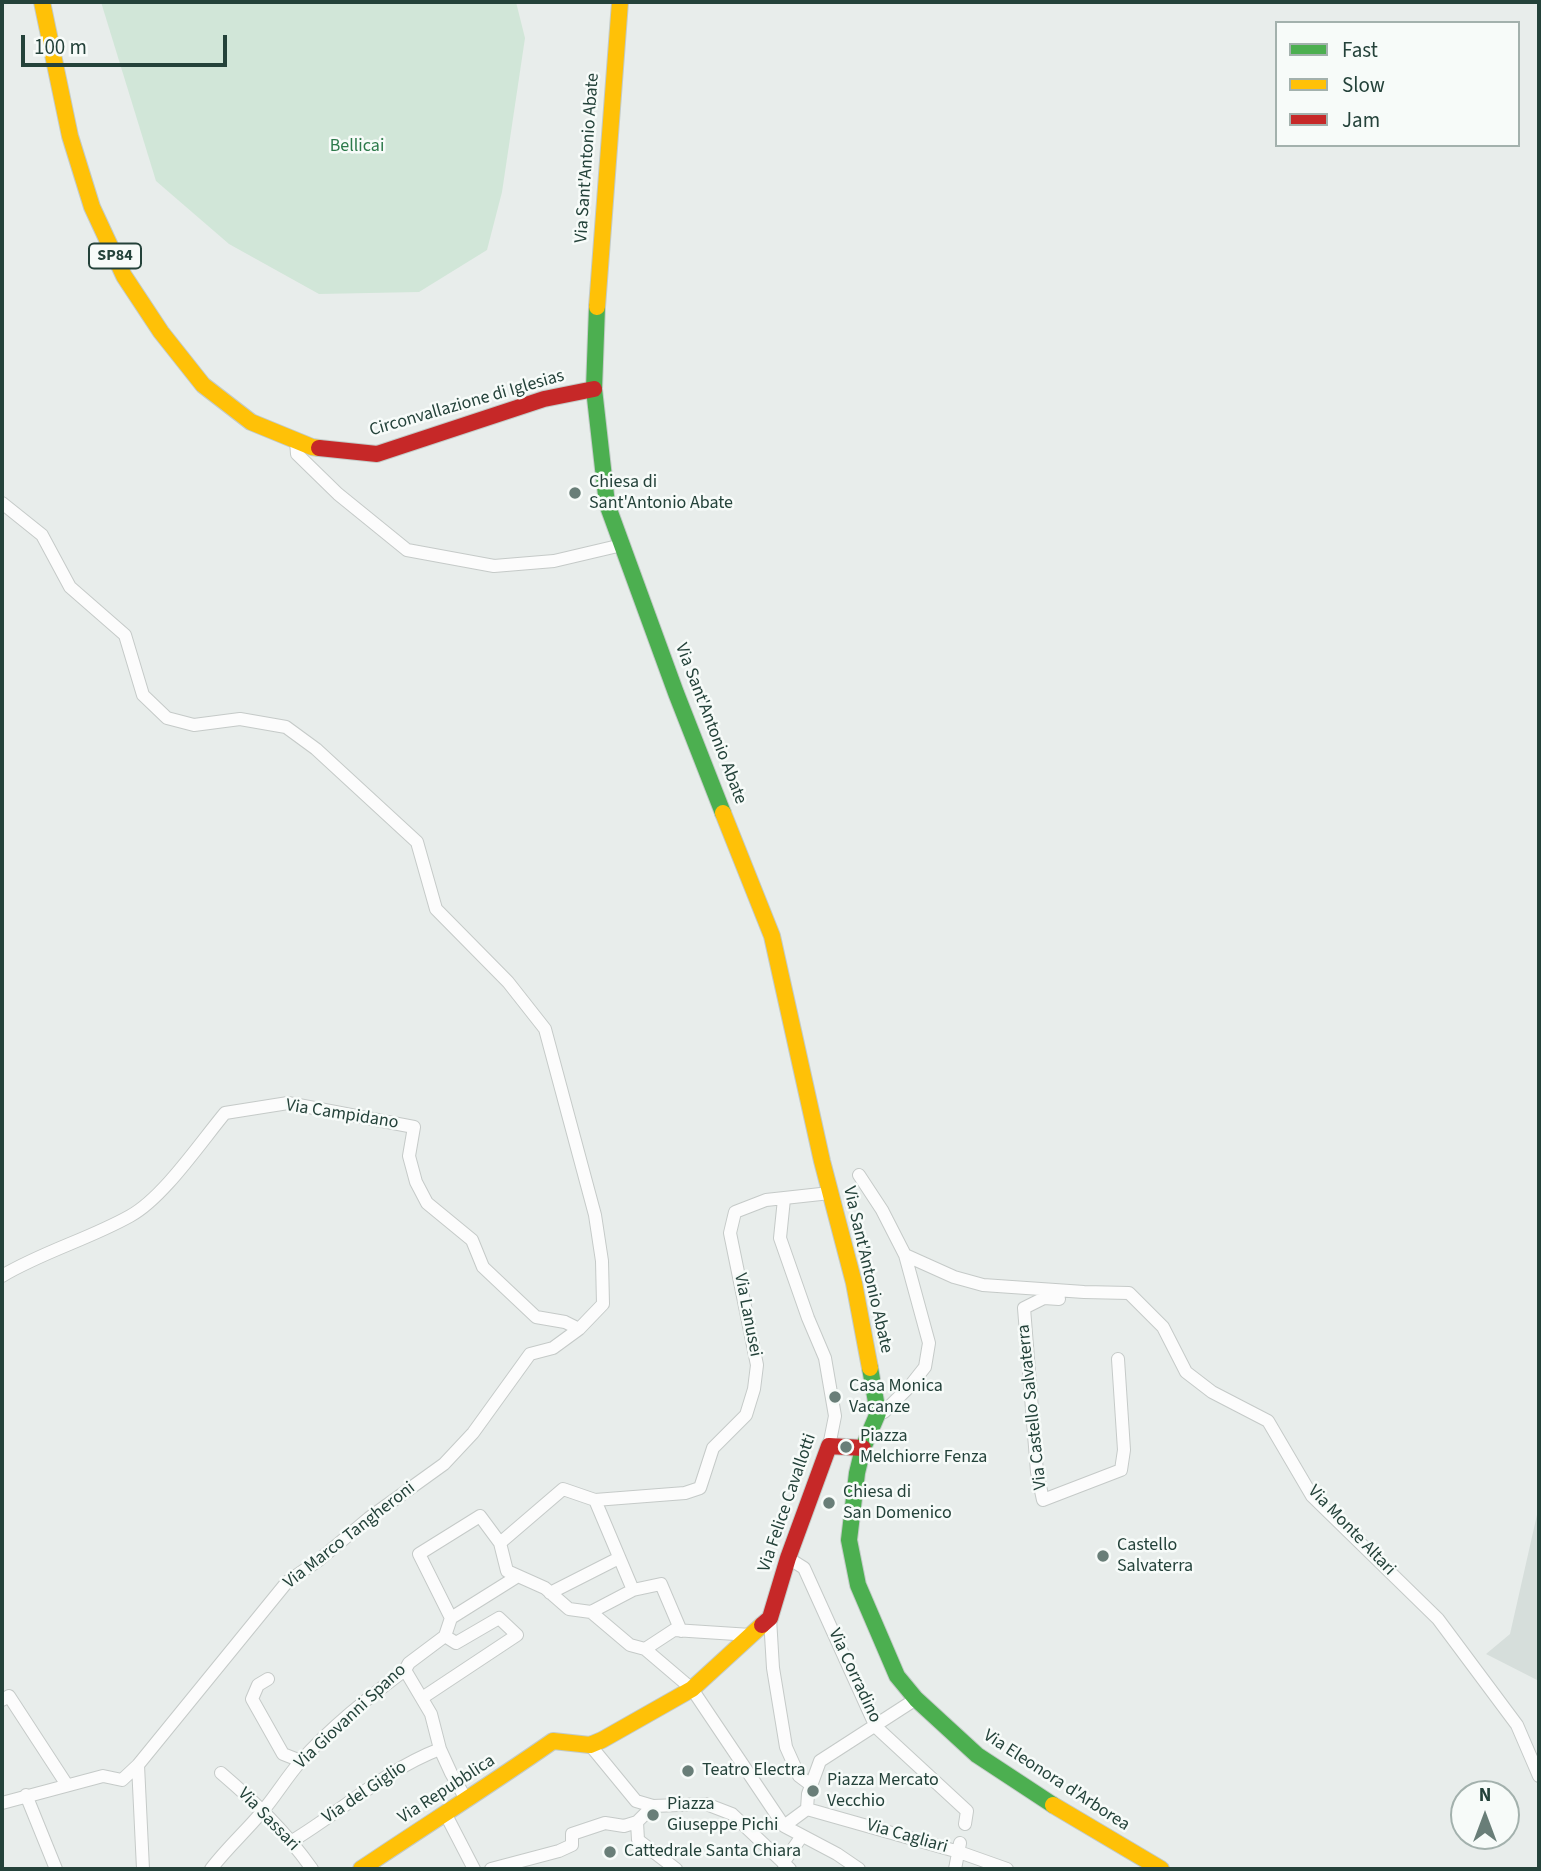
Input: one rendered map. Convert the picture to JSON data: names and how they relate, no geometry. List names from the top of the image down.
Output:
{
  "streets": {
    "main road": [
      "Via Sant'Antonio Abate",
      "SP84",
      "Circonvallazione di Iglesias",
      "Via Felice Cavallotti",
      "Via Eleonora d'Arborea",
      "Via Repubblica"
    ],
    "street": [
      "Via Campidano",
      "Via Lanusei",
      "Via Castello Salvaterra",
      "Via Monte Altari",
      "Via Marco Tangheroni",
      "Via Corradino",
      "Via Giovanni Spano",
      "Via del Giglio",
      "Via Sassari",
      "Via Cagliari"
    ]
  },
  "crossings": [
    ["Via Sant'Antonio Abate", "Circonvallazione di Iglesias"],
    ["Via Sant'Antonio Abate", "Via Lanusei"],
    ["Via Campidano", "Via Marco Tangheroni"],
    ["Via Lanusei", "Via Felice Cavallotti"],
    ["Via Castello Salvaterra", "Via Monte Altari"],
    ["Via Felice Cavallotti", "Via Corradino"],
    ["Via Giovanni Spano", "Via Sassari"],
    ["Via del Giglio", "Via Sassari"]
  ],
  "parks": ["Bellicai"],
  "places": [
    "Chiesa di Sant'Antonio Abate",
    "Casa Monica Vacanze",
    "Piazza Melchiorre Fenza",
    "Chiesa di San Domenico",
    "Castello Salvaterra",
    "Teatro Electra",
    "Piazza Mercato Vecchio",
    "Piazza Giuseppe Pichi",
    "Cattedrale Santa Chiara"
  ],
  "legend": ["Fast", "Slow", "Jam"],
  "scale_bar": "100 m",
  "north": "top"
}
